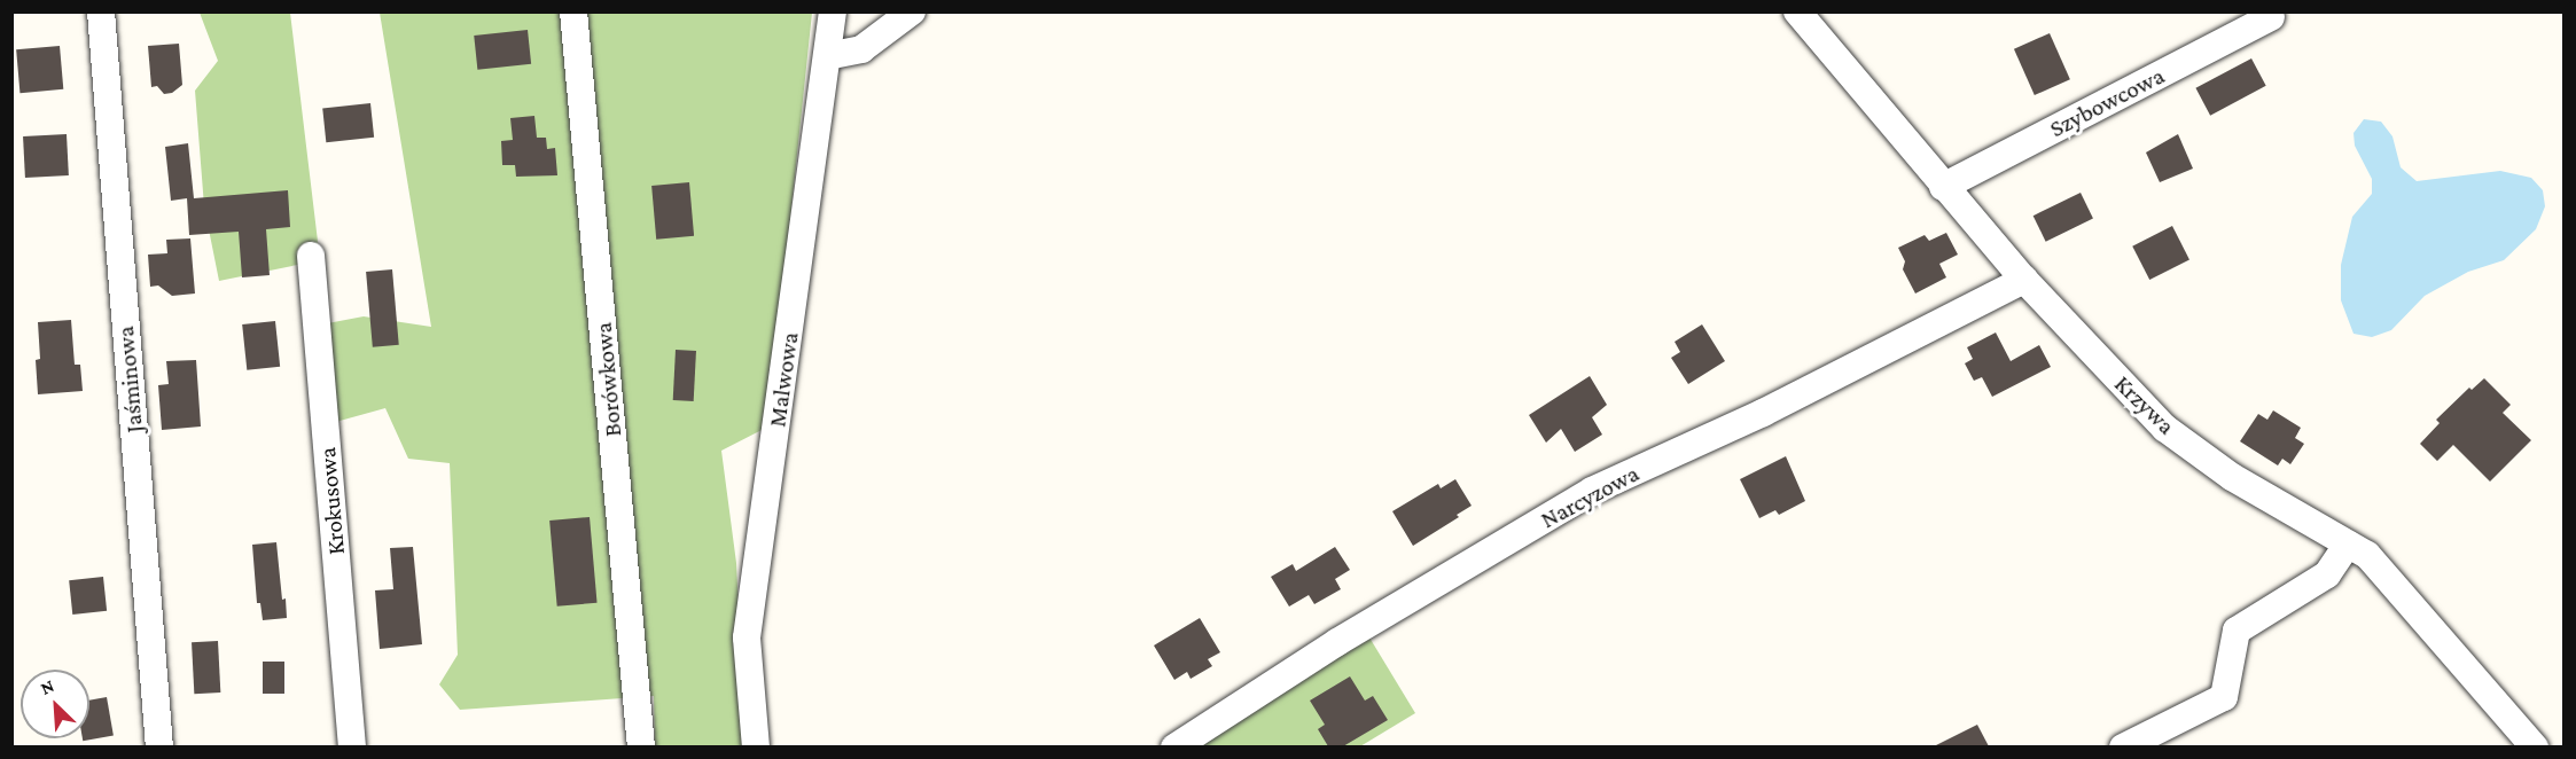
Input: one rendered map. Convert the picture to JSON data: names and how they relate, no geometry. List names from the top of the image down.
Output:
{
  "streets": {
    "street": [
      "Szybowcowa",
      "Jaśminowa",
      "Borówkowa",
      "Malwowa",
      "Krzywa",
      "Narcyzowa",
      "Krokusowa"
    ]
  },
  "crossings": [
    ["Szybowcowa", "Krzywa"],
    ["Krzywa", "Narcyzowa"]
  ],
  "north": "top left"
}
